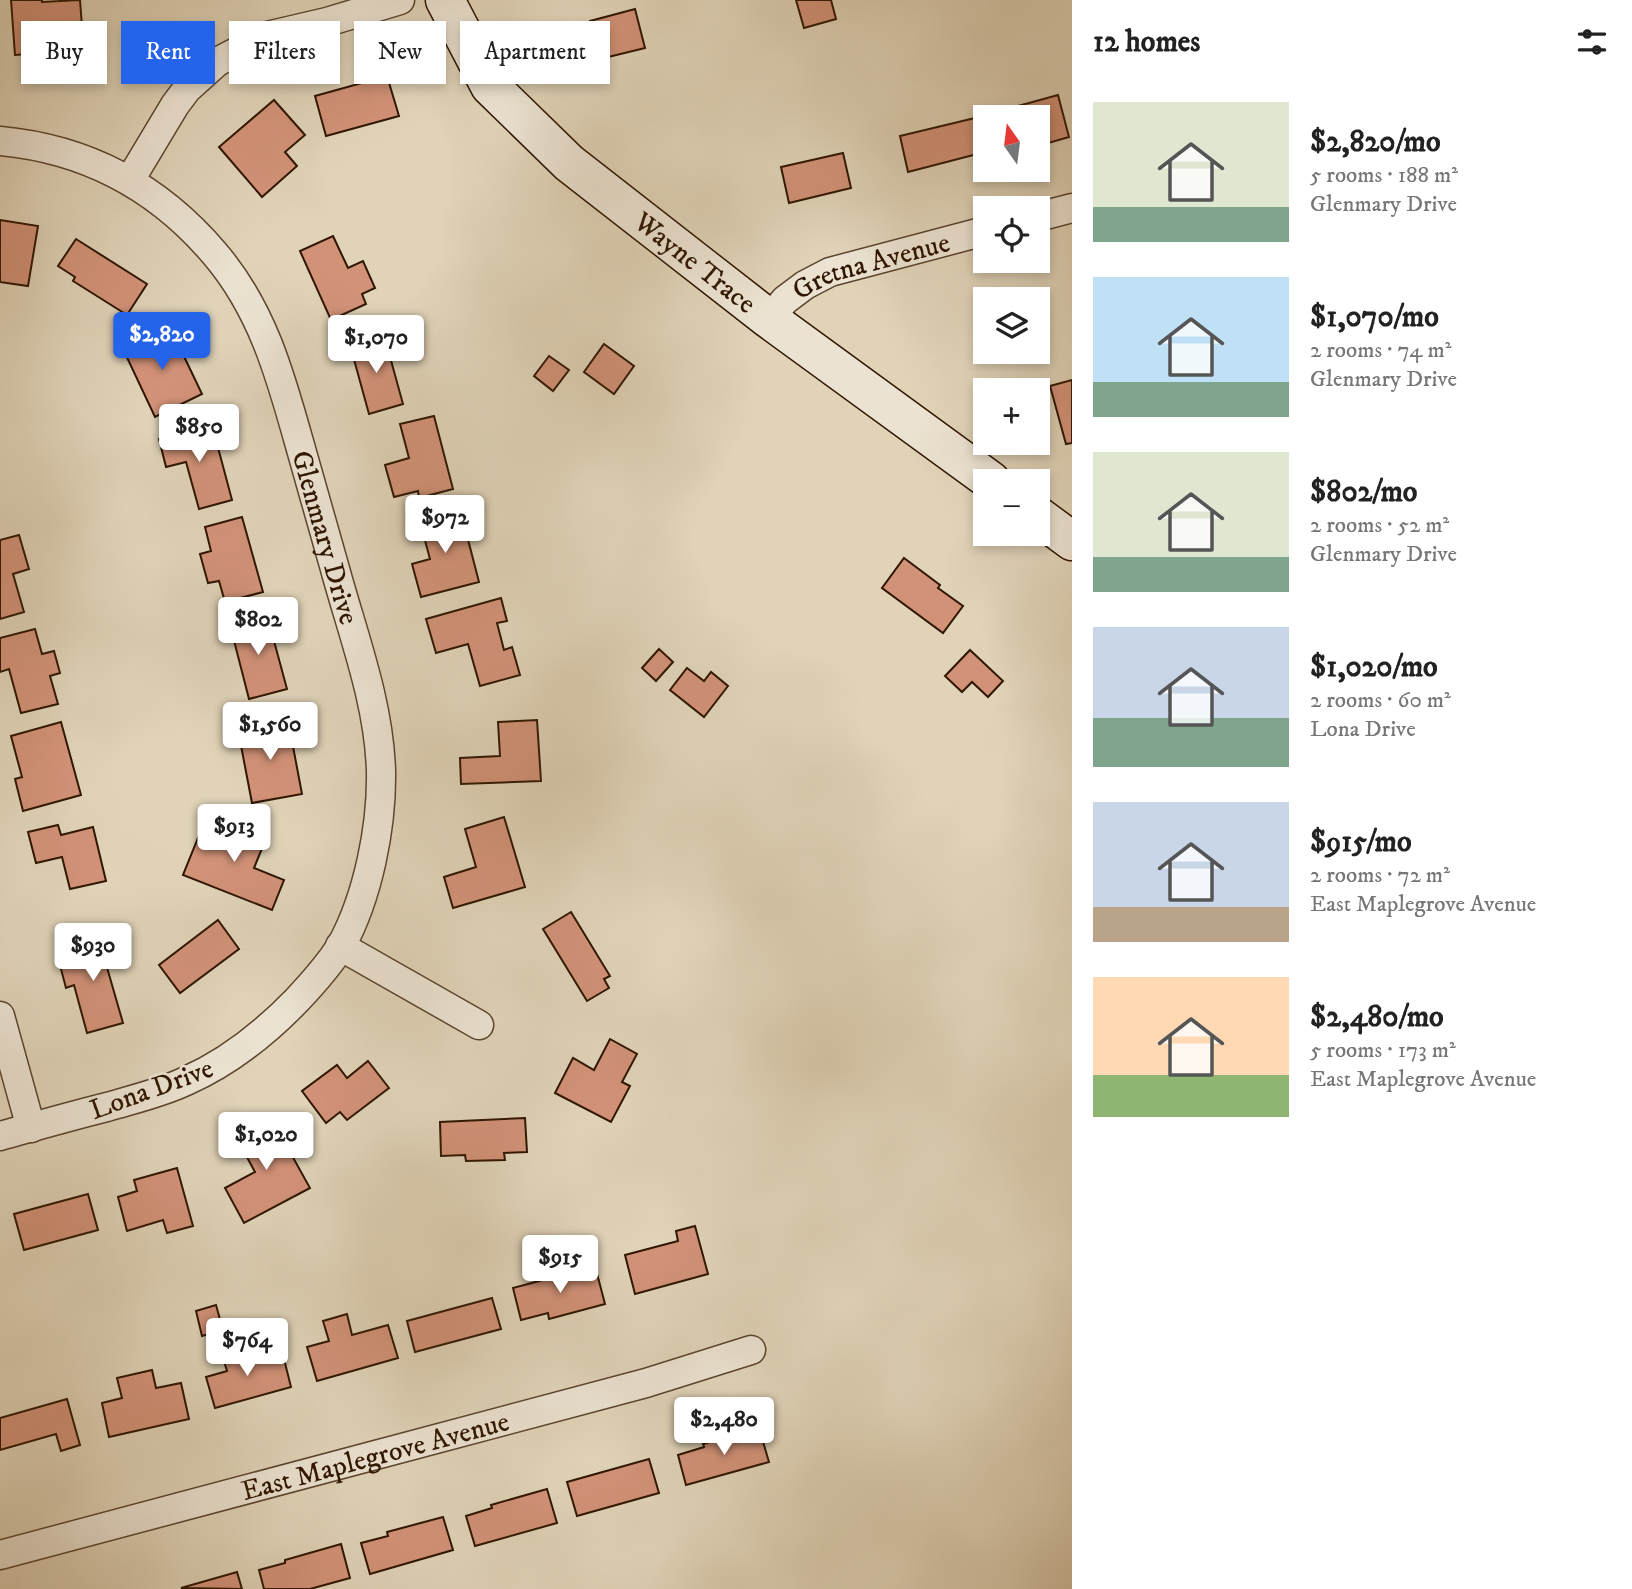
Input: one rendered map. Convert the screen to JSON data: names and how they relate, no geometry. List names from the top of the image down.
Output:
{
  "streets": {
    "street": [
      "Wayne Trace",
      "Gretna Avenue",
      "Glenmary Drive",
      "Lona Drive",
      "East Maplegrove Avenue"
    ]
  },
  "crossings": [
    ["Wayne Trace", "Gretna Avenue"],
    ["Glenmary Drive", "Lona Drive"]
  ],
  "north": "top",
  "page": {
    "heading": "12 homes",
    "chip": [
      "Buy",
      "Rent",
      "Filters",
      "New",
      "Apartment"
    ],
    "list": [
      {
        "name": "$2,820/mo",
        "note": "5 rooms · 188 m² · Glenmary Drive"
      },
      {
        "name": "$1,070/mo",
        "note": "2 rooms · 74 m² · Glenmary Drive"
      },
      {
        "name": "$802/mo",
        "note": "2 rooms · 52 m² · Glenmary Drive"
      },
      {
        "name": "$1,020/mo",
        "note": "2 rooms · 60 m² · Lona Drive"
      },
      {
        "name": "$915/mo",
        "note": "2 rooms · 72 m² · East Maplegrove Avenue"
      },
      {
        "name": "$2,480/mo",
        "note": "5 rooms · 173 m² · East Maplegrove Avenue"
      }
    ],
    "map_buttons": ["+", "−"],
    "price": [
      "$2,820",
      "$1,070",
      "$850",
      "$972",
      "$802",
      "$1,560",
      "$913",
      "$930",
      "$1,020",
      "$915",
      "$764",
      "$2,480"
    ]
  }
}
